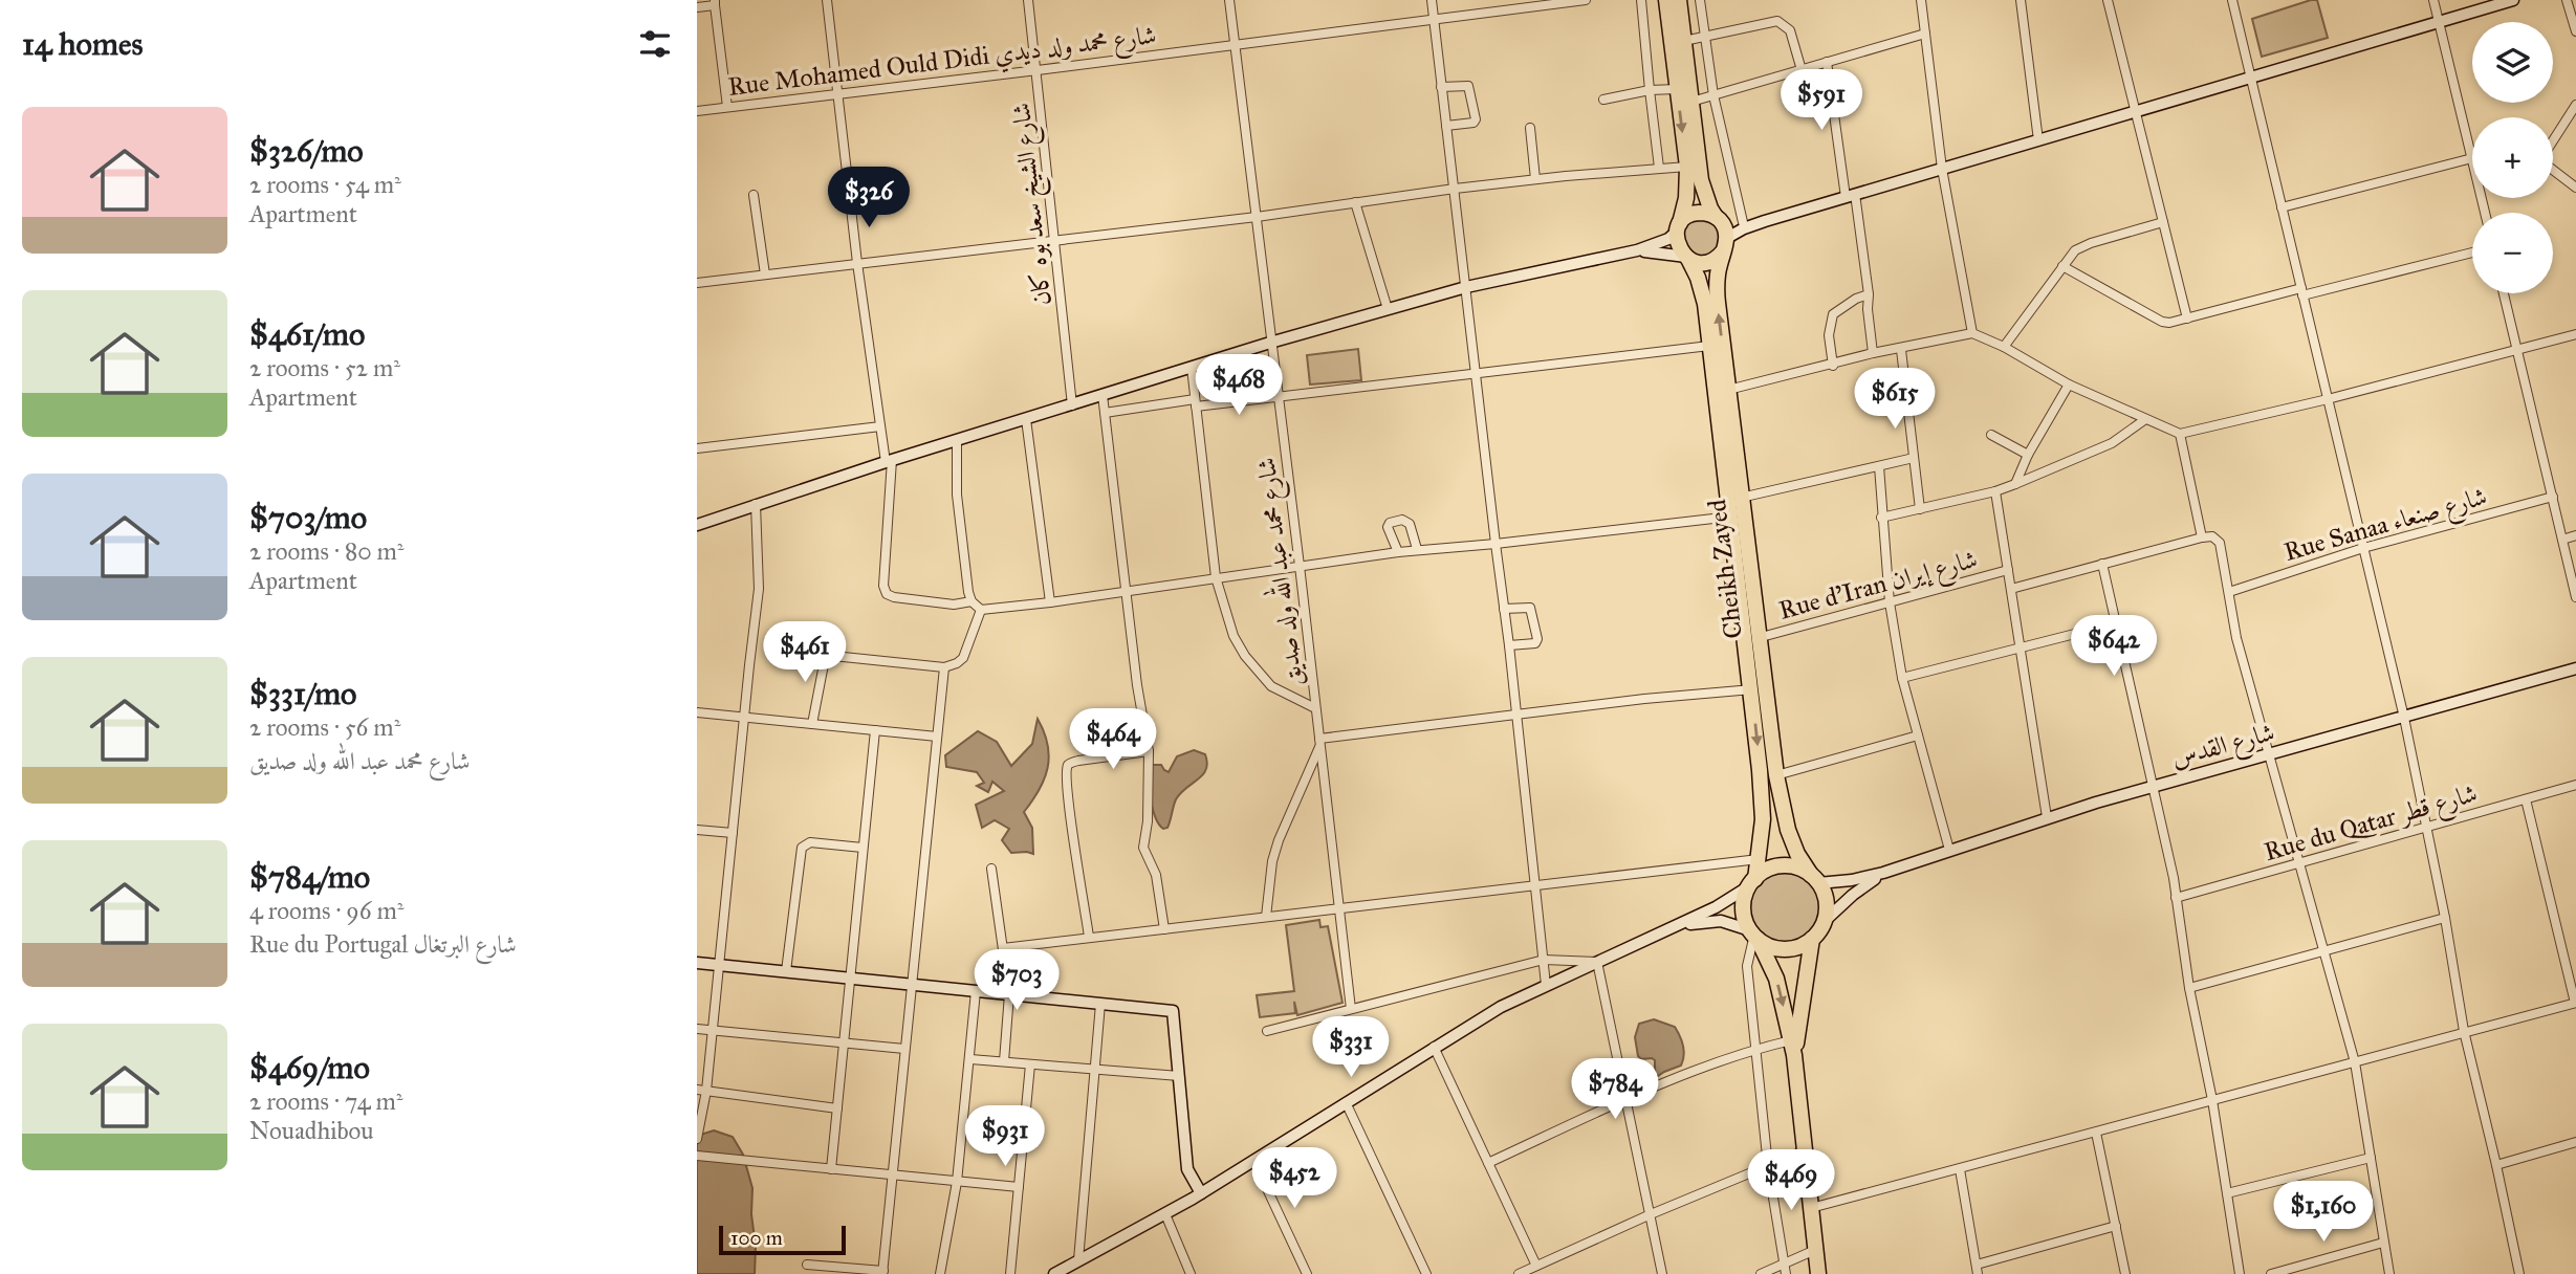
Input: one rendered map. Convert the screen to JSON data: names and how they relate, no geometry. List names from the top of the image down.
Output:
{
  "streets": {
    "highway": ["Cheikh Zayed"],
    "street": [
      "Rue Mohamed Ould Didi شارع محمد ولد ديدي",
      "شارع الشيخ سعد بوه كان",
      "Rue Sanaa شارع صنعاء",
      "شارع محمد عبد الله ولد صديق",
      "Rue d'Iran شارع إيران",
      "شارع القدس",
      "Rue du Qatar شارع قطر"
    ]
  },
  "crossings": [
    ["Rue Mohamed Ould Didi شارع محمد ولد ديدي", "شارع الشيخ سعد بوه كان"],
    ["Rue Mohamed Ould Didi شارع محمد ولد ديدي", "شارع محمد عبد الله ولد صديق"],
    ["Rue Sanaa شارع صنعاء", "Rue d'Iran شارع إيران"],
    ["Cheikh Zayed", "Rue d'Iran شارع إيران"]
  ],
  "scale_bar": "100 m",
  "page": {
    "heading": "14 homes",
    "map_buttons": ["+", "−"],
    "price": [
      "$591",
      "$326",
      "$468",
      "$615",
      "$642",
      "$461",
      "$464",
      "$703",
      "$331",
      "$784",
      "$931",
      "$452",
      "$469",
      "$1,160"
    ],
    "list": [
      {
        "name": "$326/mo",
        "note": "2 rooms · 54 m² · Apartment"
      },
      {
        "name": "$461/mo",
        "note": "2 rooms · 52 m² · Apartment"
      },
      {
        "name": "$703/mo",
        "note": "2 rooms · 80 m² · Apartment"
      },
      {
        "name": "$331/mo",
        "note": "2 rooms · 56 m² · شارع محمد عبد الله ولد صديق"
      },
      {
        "name": "$784/mo",
        "note": "4 rooms · 96 m² · Rue du Portugal شارع البرتغال"
      },
      {
        "name": "$469/mo",
        "note": "2 rooms · 74 m² · Nouadhibou"
      }
    ],
    "scale": "100 m"
  }
}
